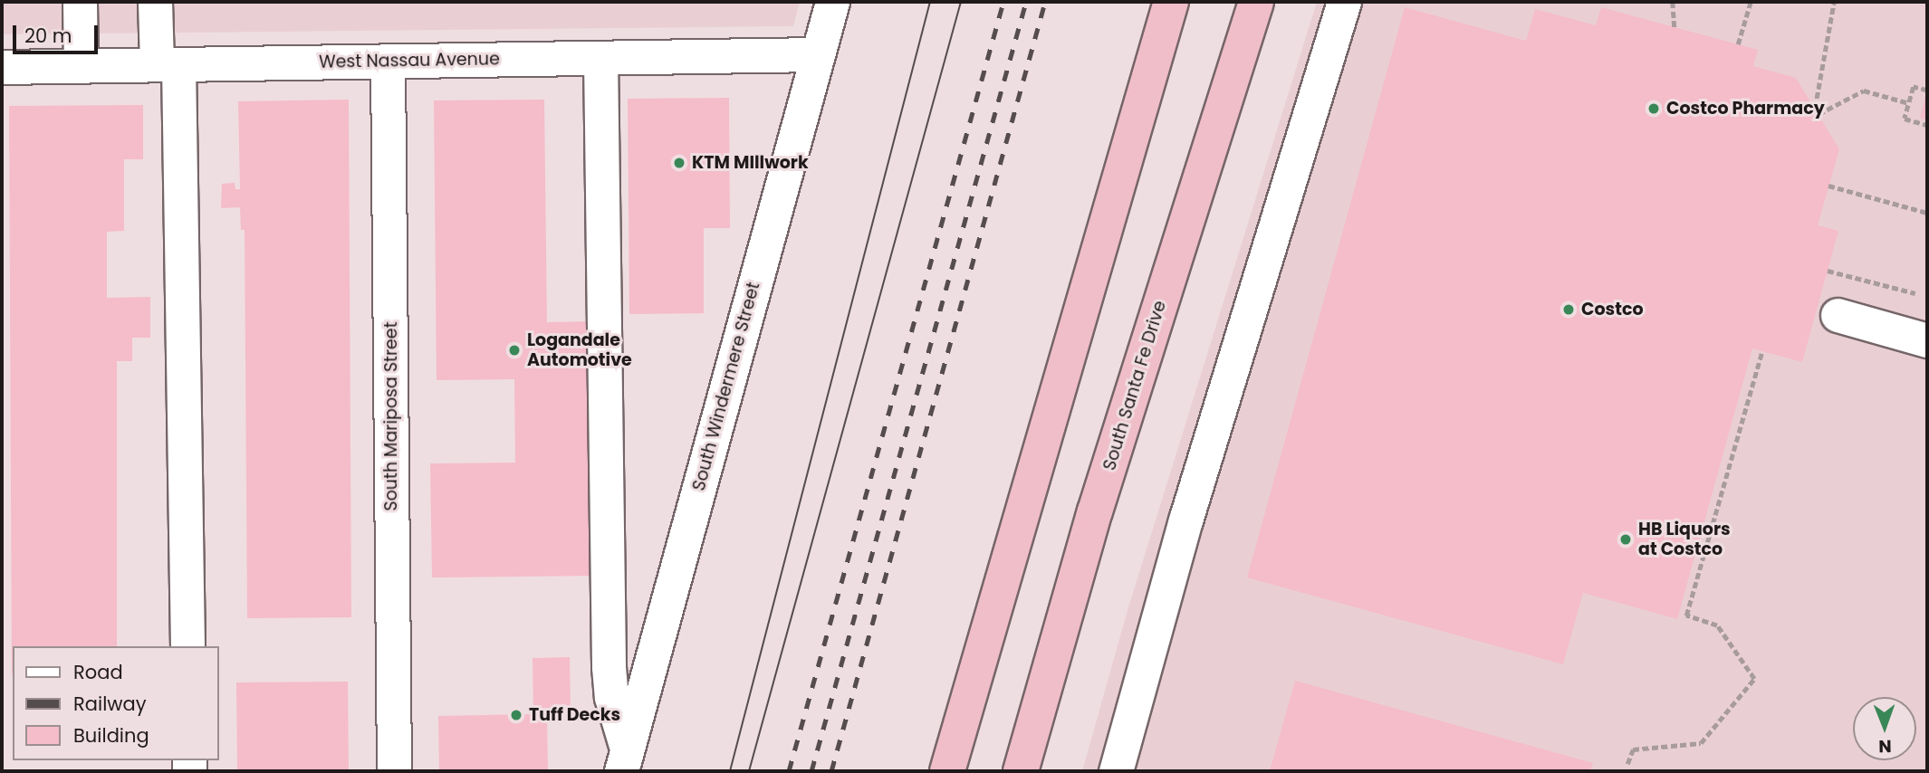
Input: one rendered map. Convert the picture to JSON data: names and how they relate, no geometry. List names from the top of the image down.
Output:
{
  "streets": {
    "highway": ["South Santa Fe Drive"],
    "street": ["West Nassau Avenue", "South Windermere Street", "South Mariposa Street"]
  },
  "crossings": [
    ["West Nassau Avenue", "South Windermere Street"],
    ["West Nassau Avenue", "South Mariposa Street"]
  ],
  "places": [
    "Costco Pharmacy",
    "KTM MIllwork",
    "Costco",
    "Logandale Automotive",
    "HB Liquors at Costco",
    "Tuff Decks"
  ],
  "legend": ["Road", "Railway", "Building"],
  "scale_bar": "20 m",
  "north": "bottom"
}
